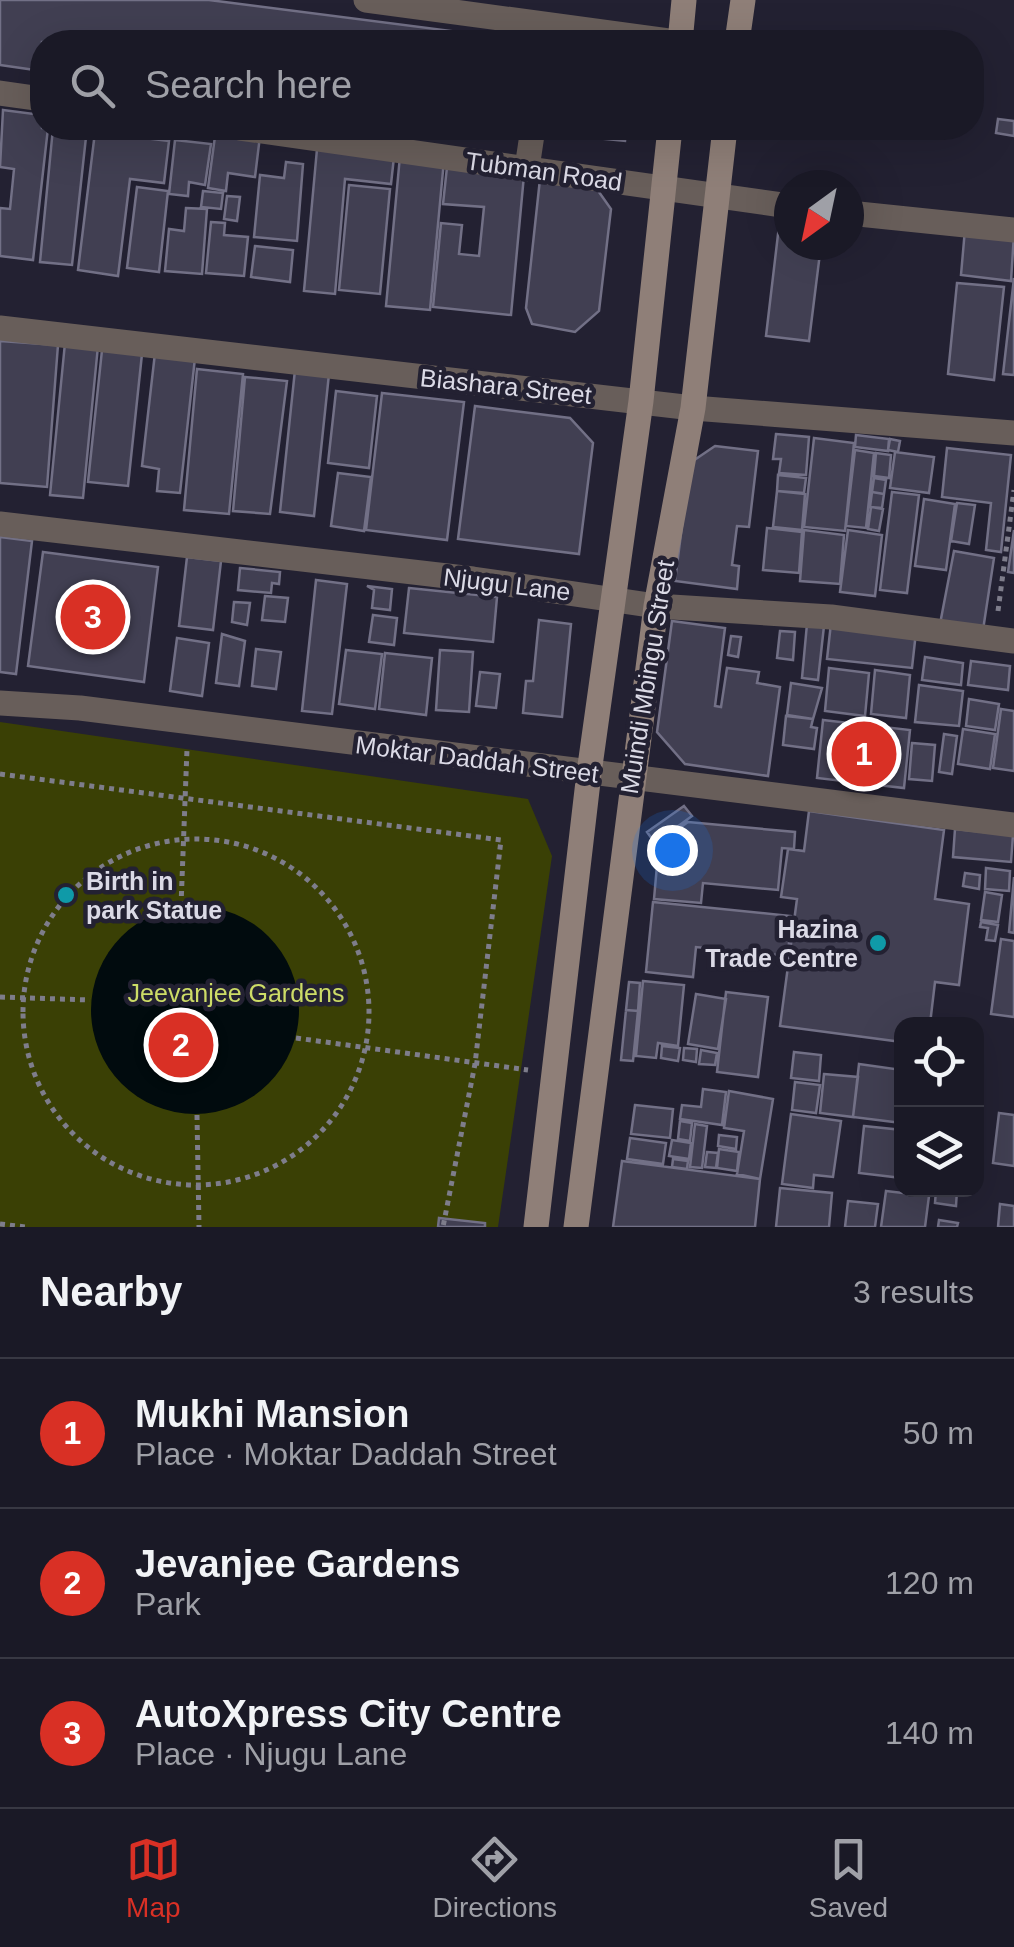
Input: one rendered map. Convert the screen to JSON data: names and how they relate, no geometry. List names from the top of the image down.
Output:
{
  "streets": {
    "street": [
      "Tubman Road",
      "Biashara Street",
      "Njugu Lane",
      "Muindi Mbingu Street",
      "Moktar Daddah Street"
    ]
  },
  "crossings": [
    ["Tubman Road", "Muindi Mbingu Street"],
    ["Biashara Street", "Muindi Mbingu Street"],
    ["Njugu Lane", "Muindi Mbingu Street"],
    ["Muindi Mbingu Street", "Moktar Daddah Street"]
  ],
  "parks": ["Jeevanjee Gardens"],
  "places": ["Birth in park Statue", "Hazina Trade Centre"],
  "north": "bottom left",
  "page": {
    "search": "Search here",
    "pins": ["3", "1", "2"],
    "heading": ["Nearby", "3 results"],
    "list": [
      {
        "mark": "1",
        "name": "Mukhi Mansion",
        "note": "Place · Moktar Daddah Street",
        "value": "50 m"
      },
      {
        "mark": "2",
        "name": "Jevanjee Gardens",
        "note": "Park",
        "value": "120 m"
      },
      {
        "mark": "3",
        "name": "AutoXpress City Centre",
        "note": "Place · Njugu Lane",
        "value": "140 m"
      }
    ],
    "nav": ["Map", "Directions", "Saved"]
  }
}
